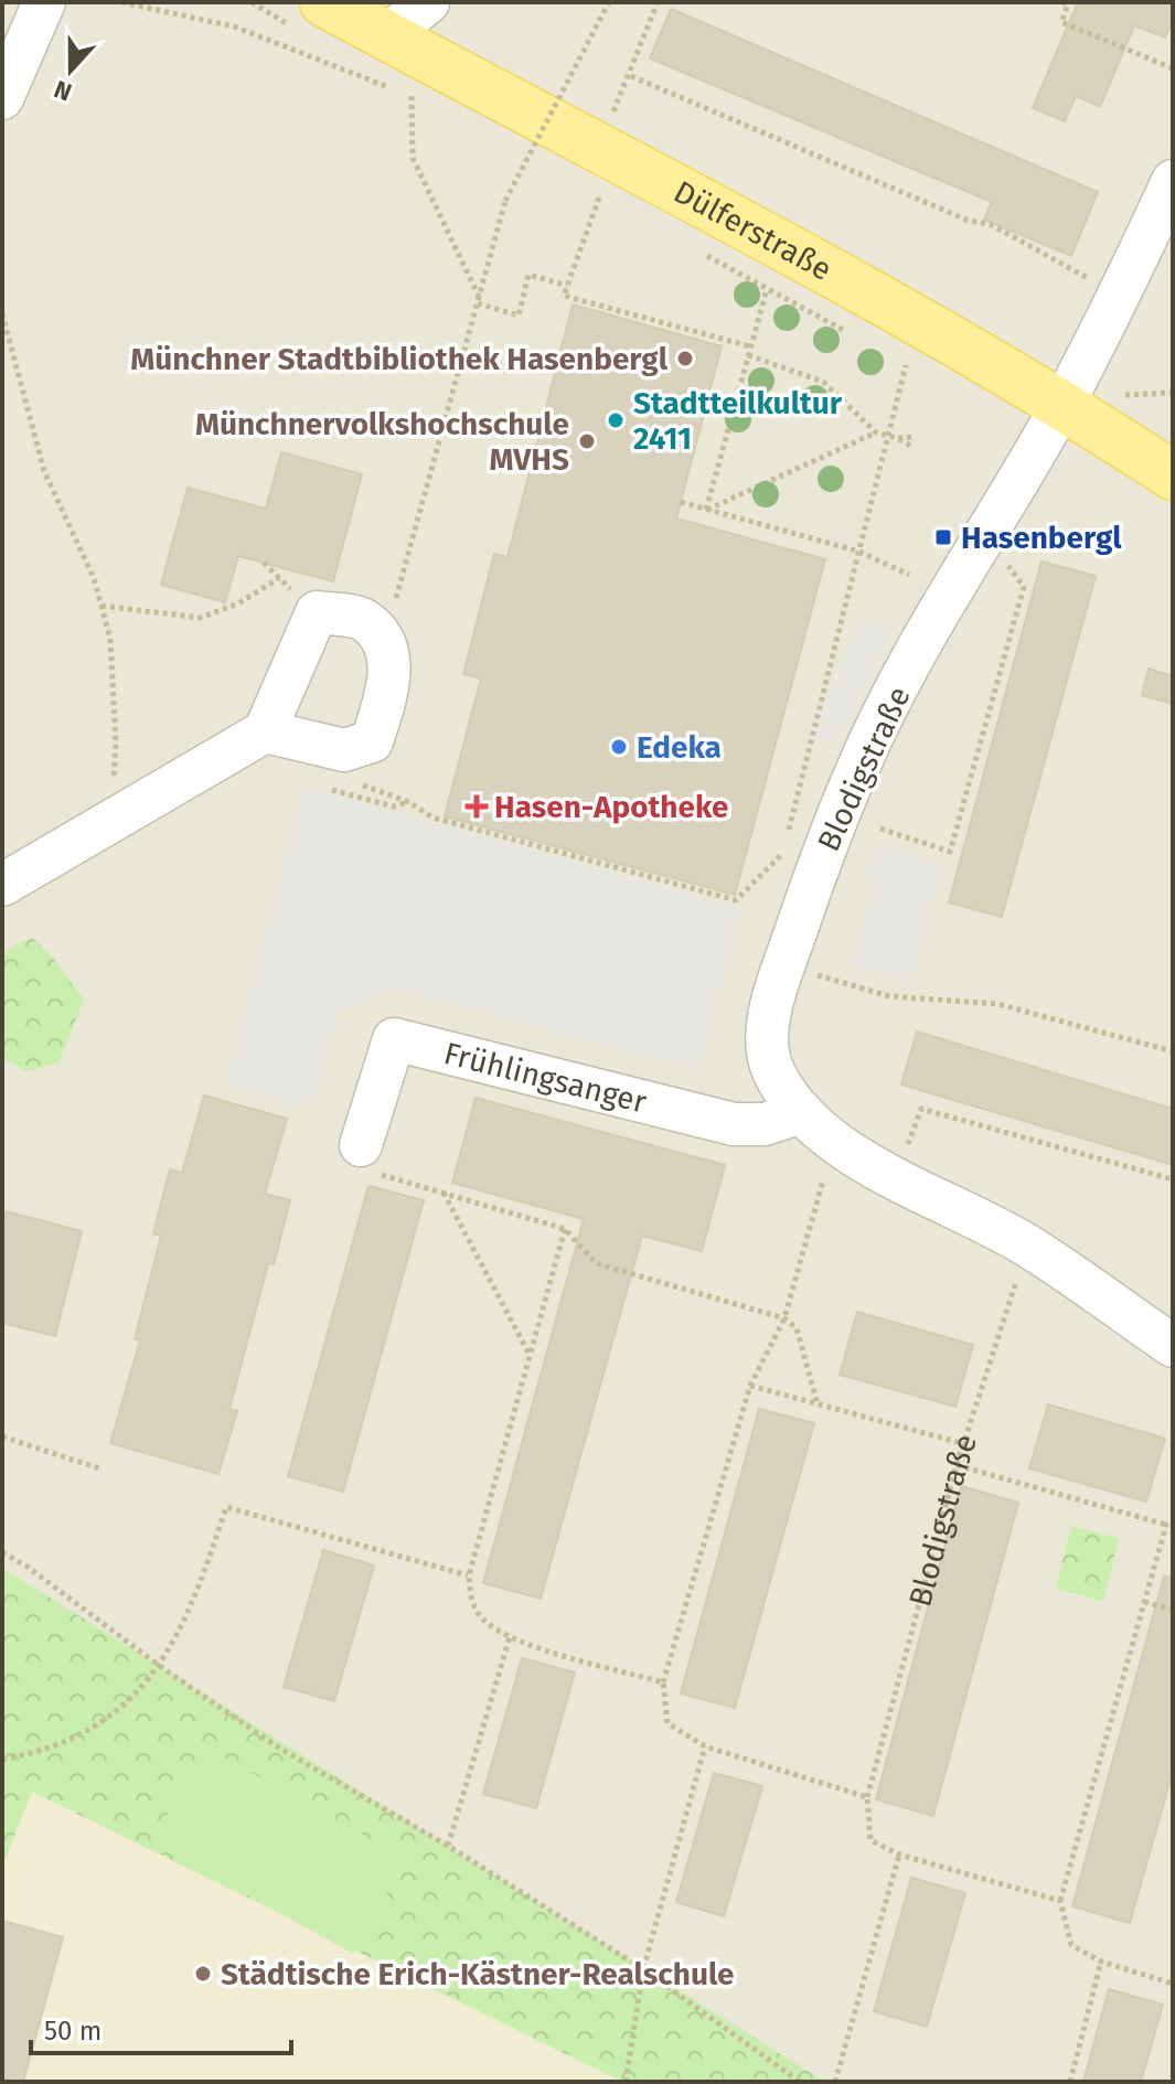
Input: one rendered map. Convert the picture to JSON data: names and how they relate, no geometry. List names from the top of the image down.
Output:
{
  "streets": {
    "main road": ["Dülferstraße"],
    "street": ["Blodigstraße", "Frühlingsanger"]
  },
  "crossings": [
    ["Dülferstraße", "Blodigstraße"],
    ["Blodigstraße", "Frühlingsanger"]
  ],
  "places": {
    "other": [
      "Münchner Stadtbibliothek Hasenbergl",
      "Stadtteilkultur 2411",
      "Münchnervolkshochschule MVHS",
      "Edeka",
      "Städtische Erich-Kästner-Realschule"
    ],
    "transit": ["Hasenbergl"],
    "health": ["Hasen-Apotheke"]
  },
  "scale_bar": "50 m",
  "north": "bottom"
}
